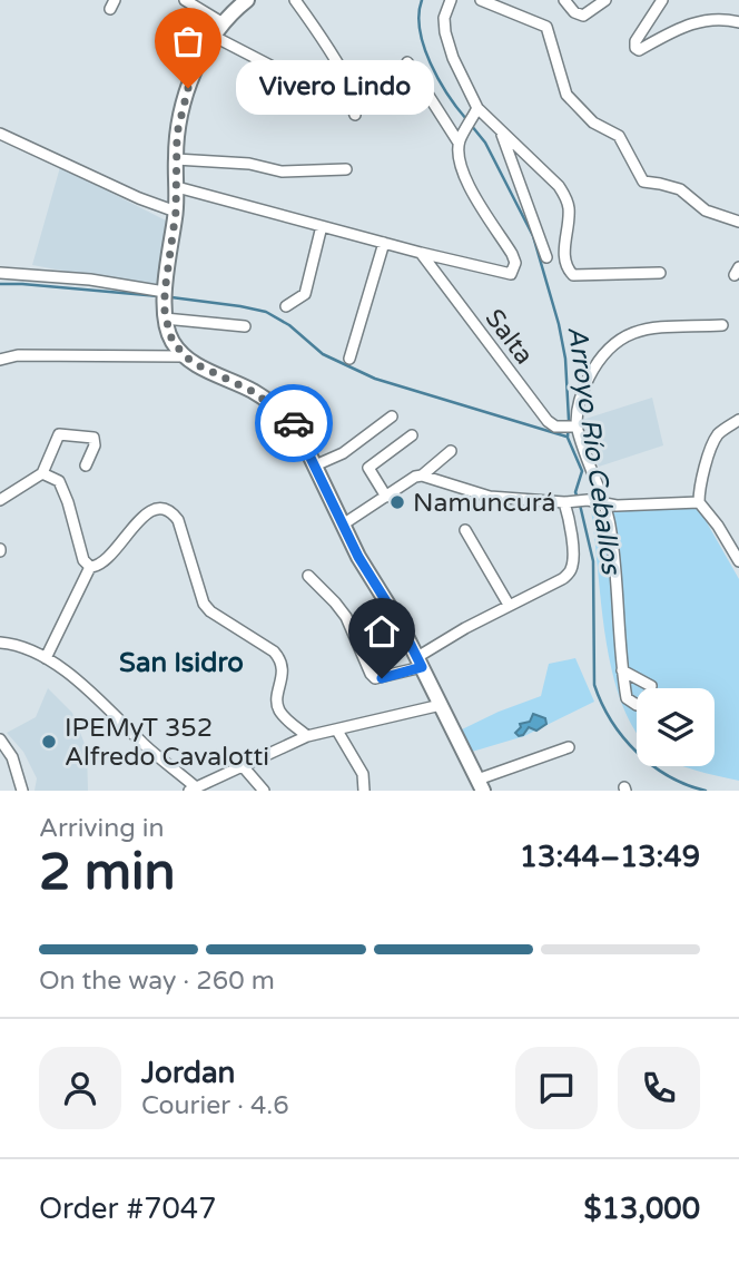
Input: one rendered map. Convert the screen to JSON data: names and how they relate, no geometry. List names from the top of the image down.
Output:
{
  "streets": {
    "street": ["Salta"]
  },
  "districts": ["San Isidro"],
  "water": ["Arroyo Río Ceballos"],
  "places": ["Vivero Lindo", "Namuncurá", "IPEMyT 352 Alfredo Cavalotti"],
  "page": {
    "bubble": "Vivero Lindo",
    "heading": ["2 min", "Arriving in", "13:44–13:49"],
    "panel": [
      "Jordan",
      "Courier · 4.6",
      "Order #7047",
      "$13,000"
    ],
    "bar": "On the way · 260 m"
  }
}
